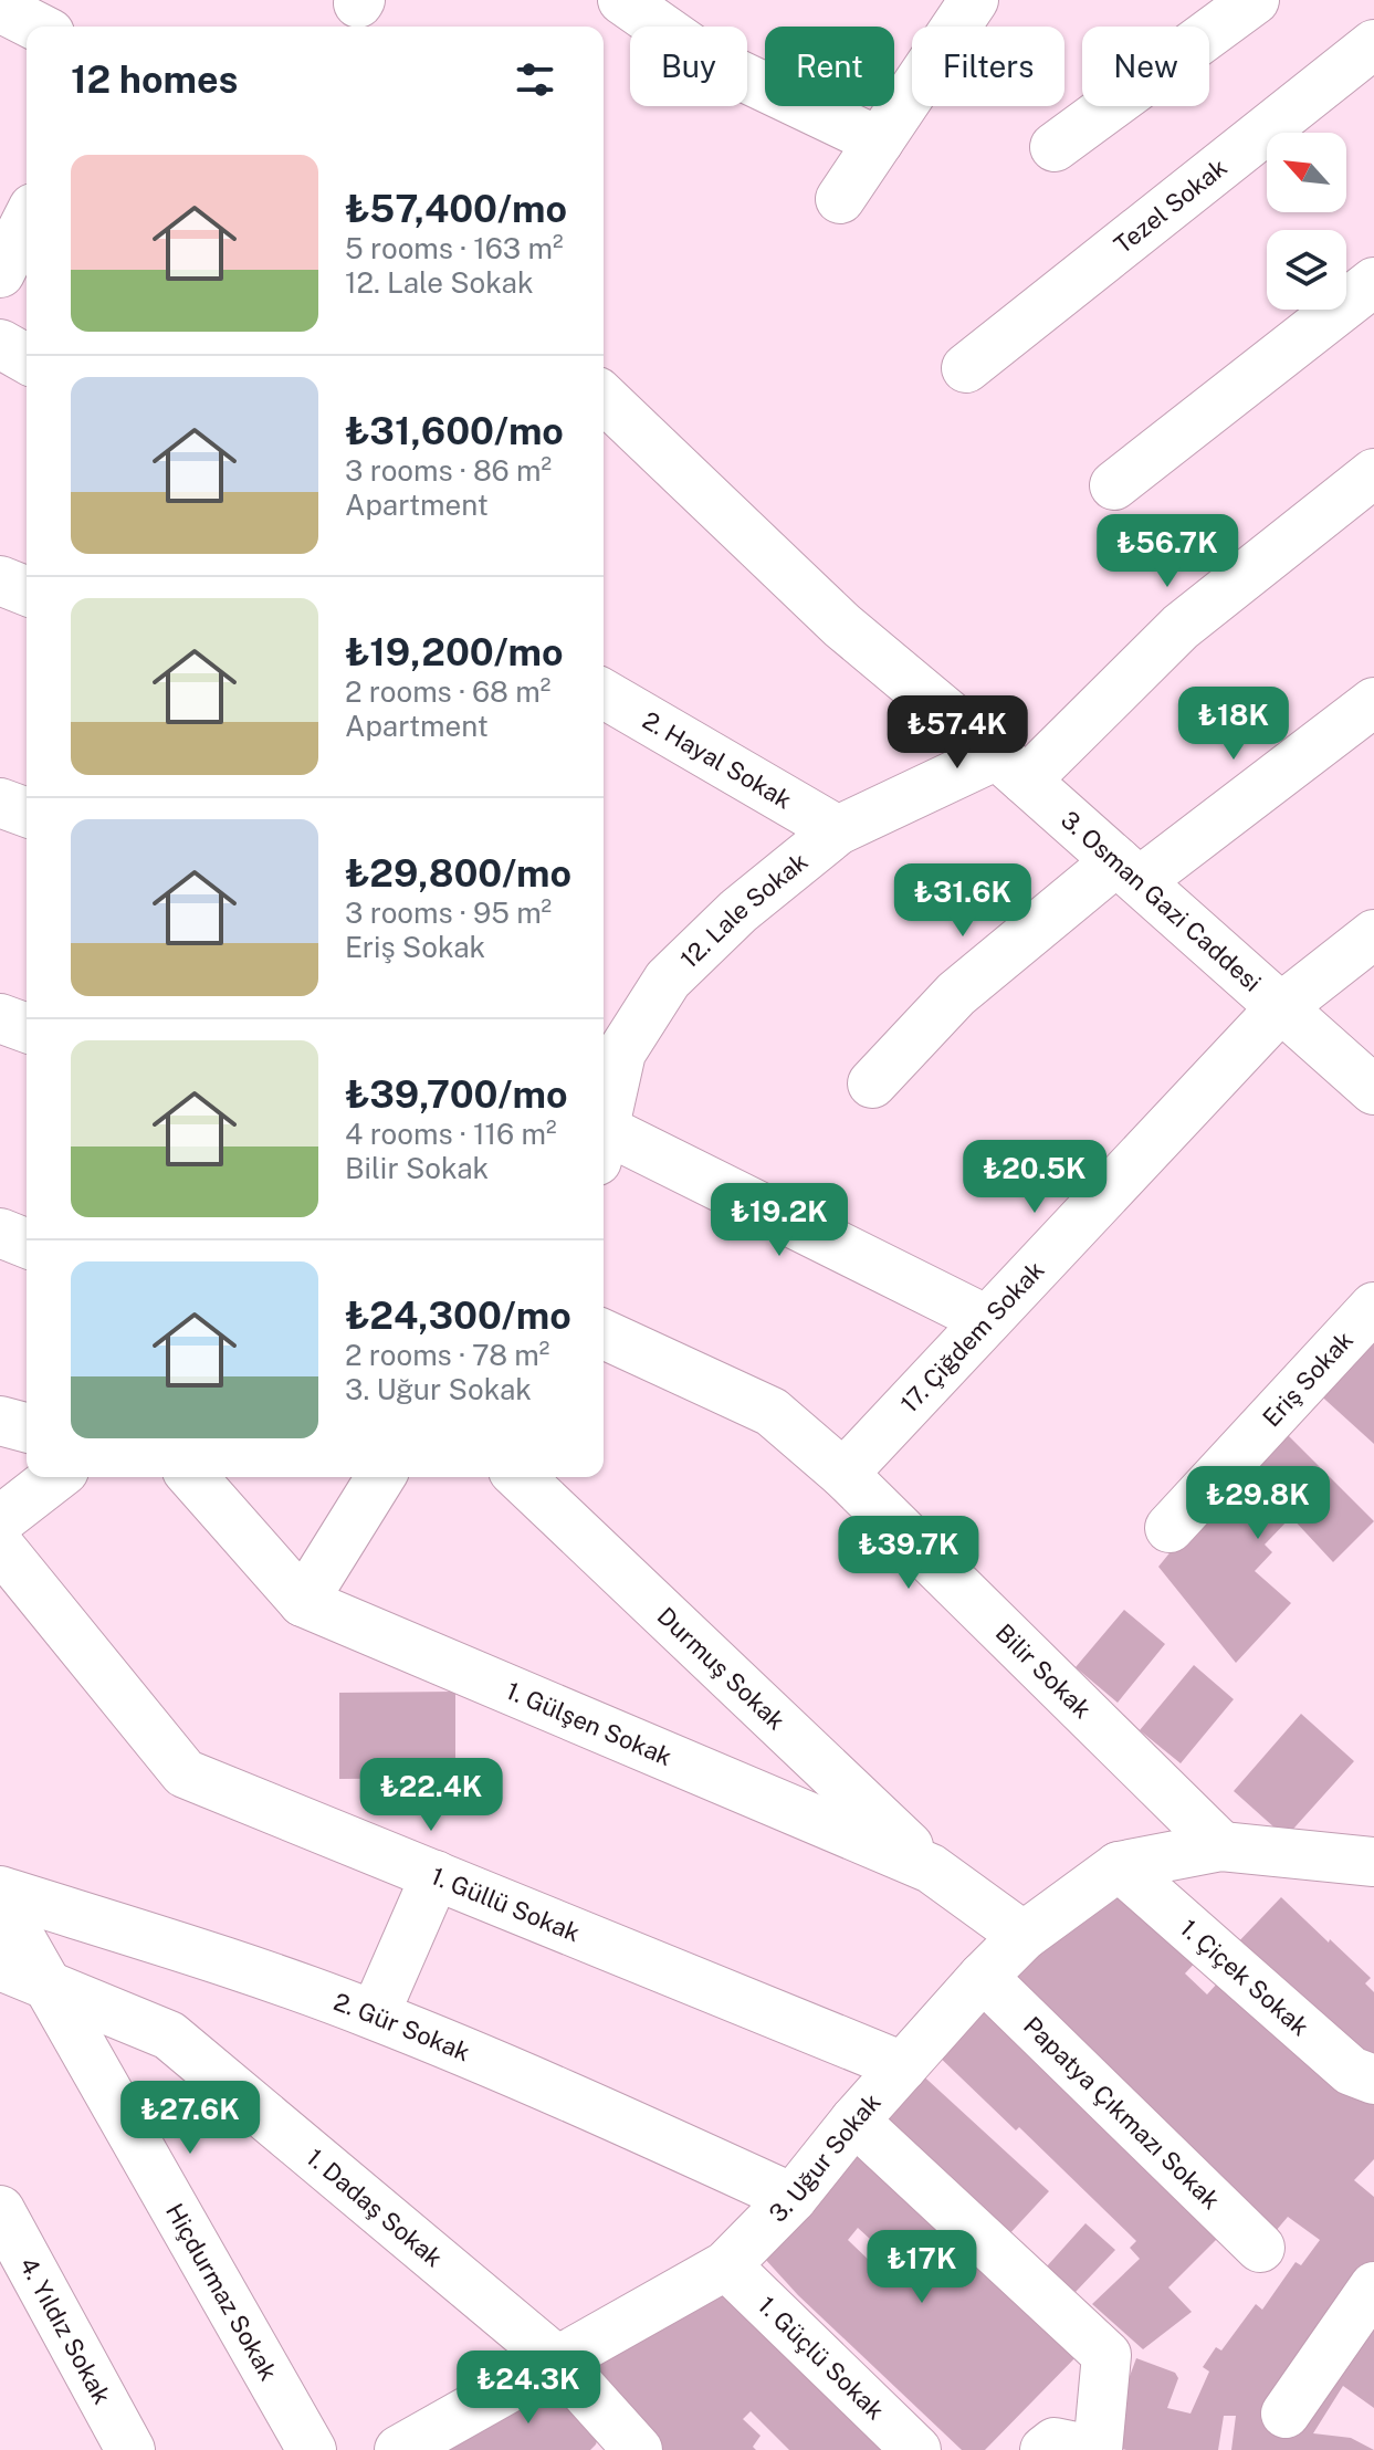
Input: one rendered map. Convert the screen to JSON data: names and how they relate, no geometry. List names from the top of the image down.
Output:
{
  "streets": {
    "street": [
      "Tezel Sokak",
      "2. Hayal Sokak",
      "3. Osman Gazi Caddesi",
      "12. Lale Sokak",
      "17. Çiğdem Sokak",
      "Eriş Sokak",
      "Durmuş Sokak",
      "Bilir Sokak",
      "1. Gülşen Sokak",
      "1. Güllü Sokak",
      "1. Çiçek Sokak",
      "2. Gür Sokak",
      "Papatya Çıkmazı Sokak",
      "3. Uğur Sokak",
      "1. Dadaş Sokak",
      "Hiçdurmaz Sokak",
      "4. Yıldız Sokak",
      "1. Güçlü Sokak"
    ]
  },
  "crossings": [
    ["2. Hayal Sokak", "12. Lale Sokak"],
    ["3. Osman Gazi Caddesi", "12. Lale Sokak"],
    ["3. Osman Gazi Caddesi", "17. Çiğdem Sokak"],
    ["17. Çiğdem Sokak", "Bilir Sokak"],
    ["Durmuş Sokak", "1. Gülşen Sokak"],
    ["Bilir Sokak", "3. Uğur Sokak"],
    ["1. Gülşen Sokak", "3. Uğur Sokak"],
    ["1. Güllü Sokak", "3. Uğur Sokak"],
    ["1. Çiçek Sokak", "3. Uğur Sokak"],
    ["2. Gür Sokak", "3. Uğur Sokak"],
    ["Papatya Çıkmazı Sokak", "3. Uğur Sokak"],
    ["3. Uğur Sokak", "1. Dadaş Sokak"],
    ["3. Uğur Sokak", "1. Güçlü Sokak"],
    ["1. Dadaş Sokak", "Hiçdurmaz Sokak"]
  ],
  "north": "top left",
  "page": {
    "chip": [
      "Buy",
      "Rent",
      "Filters",
      "New"
    ],
    "heading": "12 homes",
    "list": [
      {
        "name": "₺57,400/mo",
        "note": "5 rooms · 163 m² · 12. Lale Sokak"
      },
      {
        "name": "₺31,600/mo",
        "note": "3 rooms · 86 m² · Apartment"
      },
      {
        "name": "₺19,200/mo",
        "note": "2 rooms · 68 m² · Apartment"
      },
      {
        "name": "₺29,800/mo",
        "note": "3 rooms · 95 m² · Eriş Sokak"
      },
      {
        "name": "₺39,700/mo",
        "note": "4 rooms · 116 m² · Bilir Sokak"
      },
      {
        "name": "₺24,300/mo",
        "note": "2 rooms · 78 m² · 3. Uğur Sokak"
      }
    ],
    "price": [
      "₺56.7K",
      "₺18K",
      "₺57.4K",
      "₺31.6K",
      "₺20.5K",
      "₺19.2K",
      "₺29.8K",
      "₺39.7K",
      "₺22.4K",
      "₺27.6K",
      "₺17K",
      "₺24.3K"
    ]
  }
}
